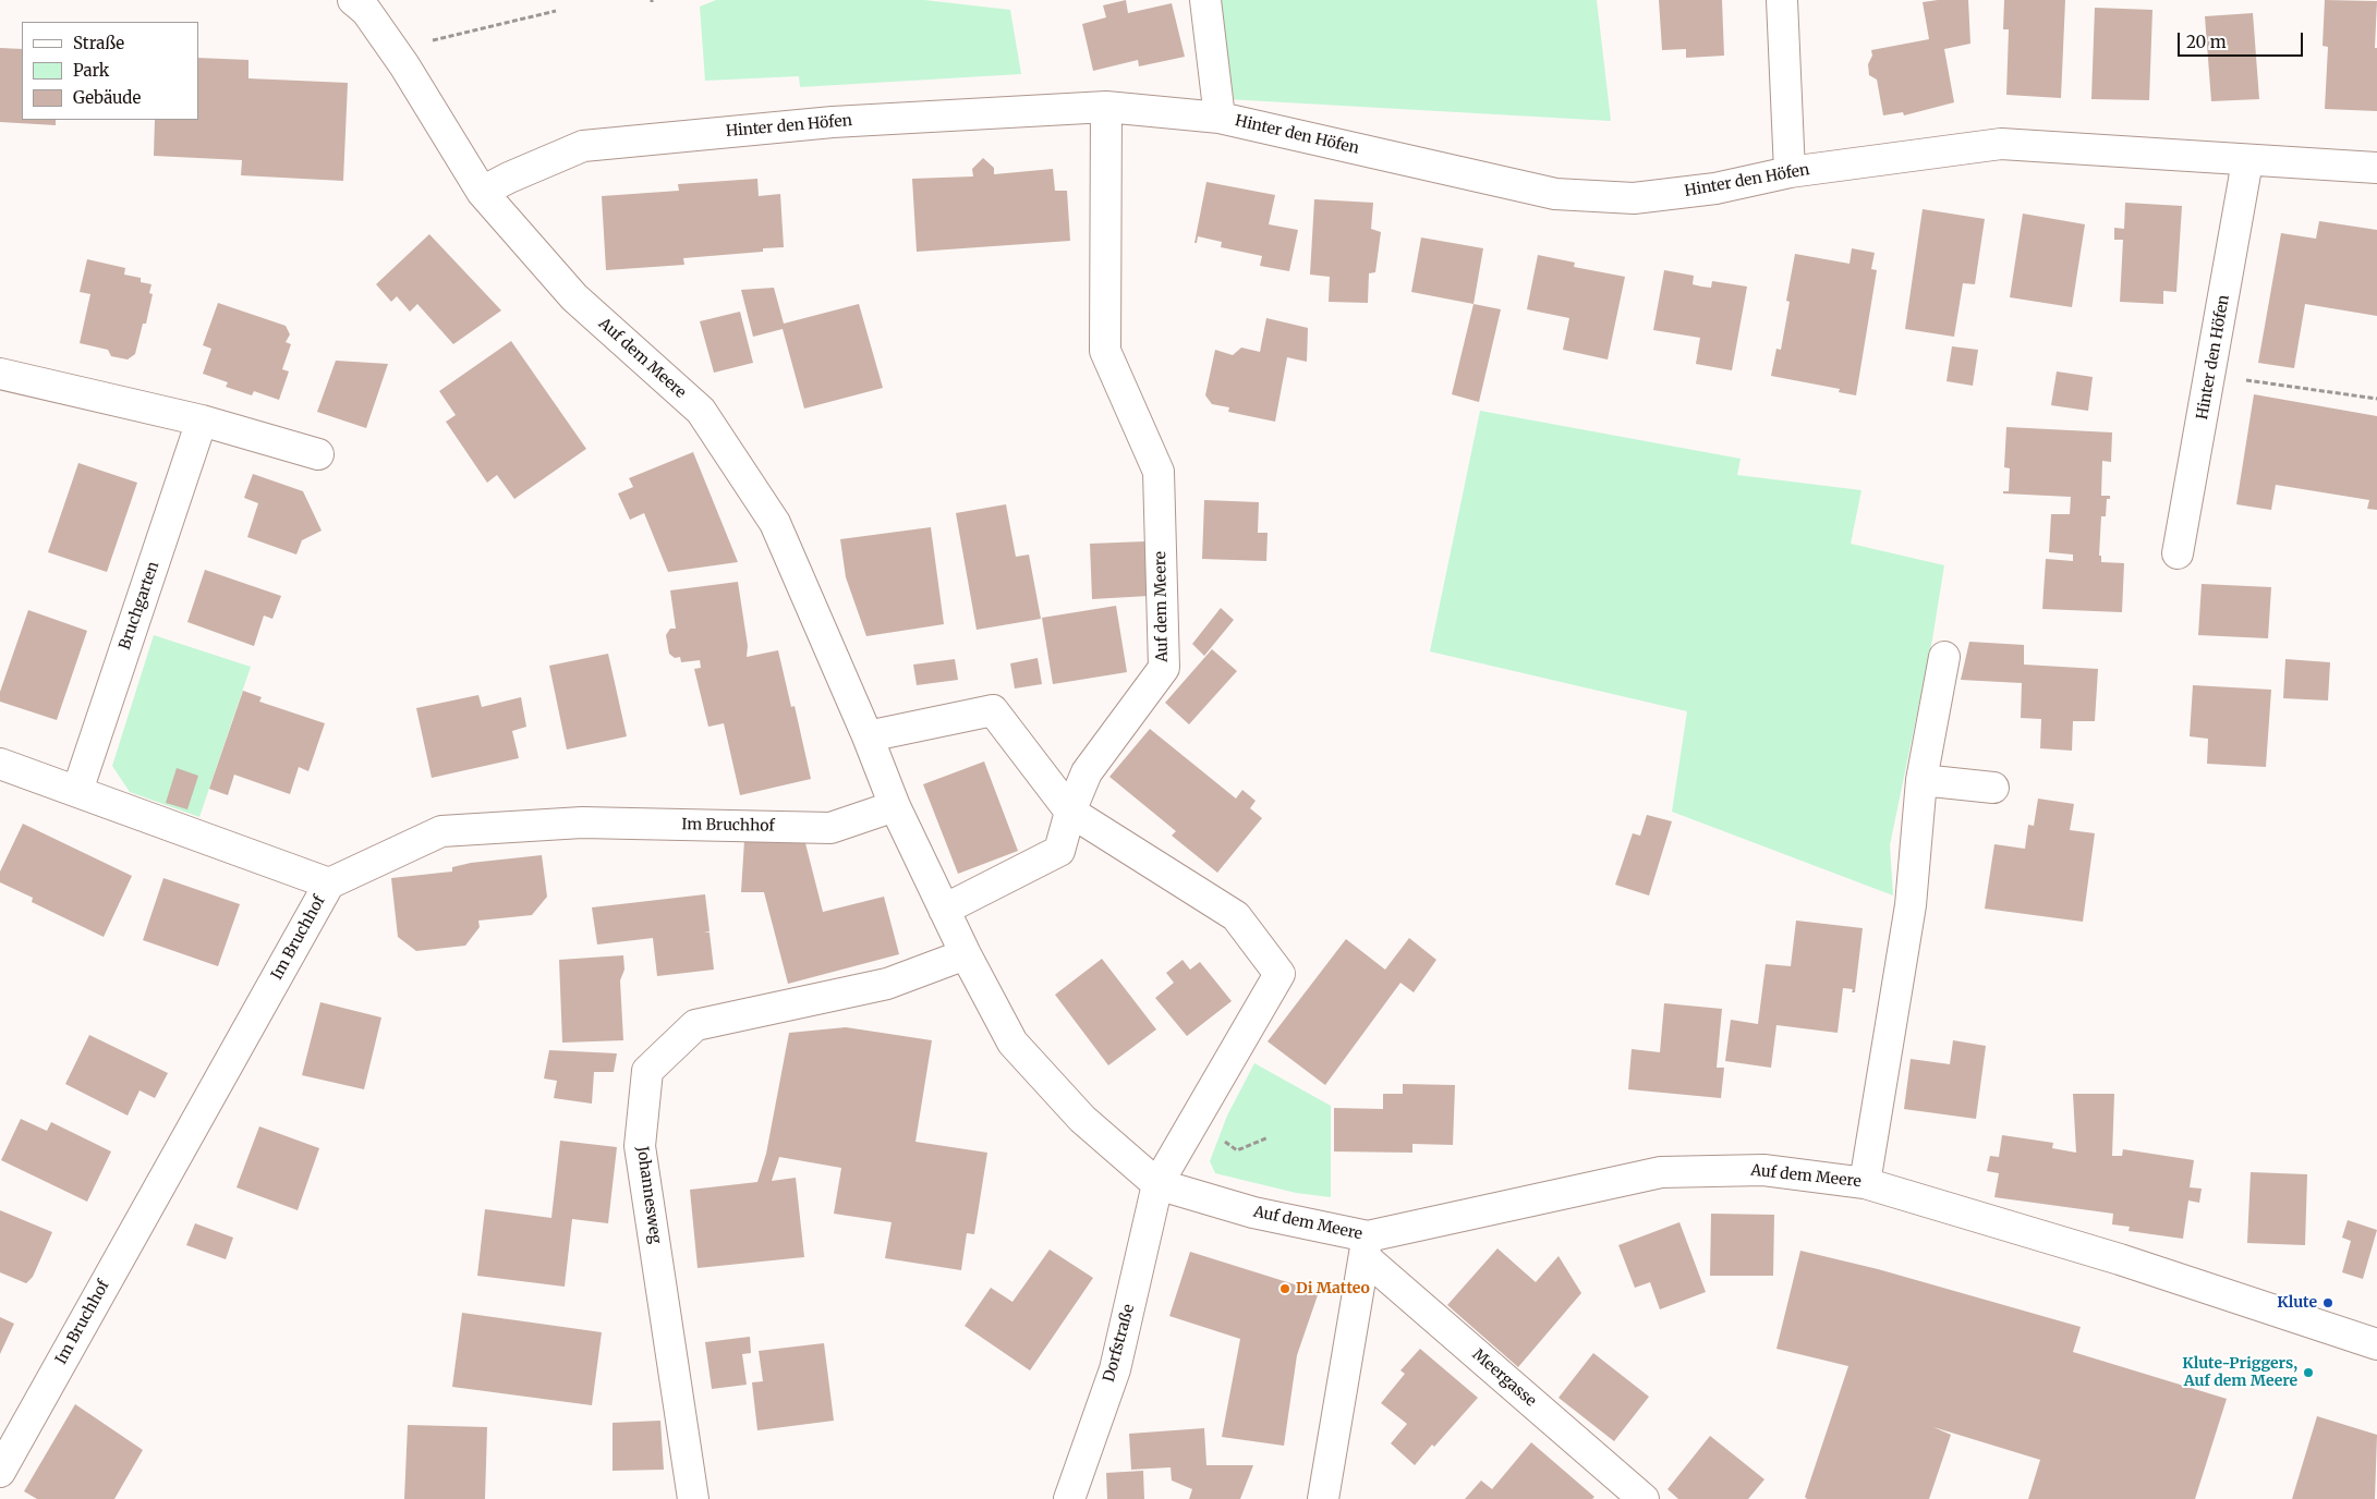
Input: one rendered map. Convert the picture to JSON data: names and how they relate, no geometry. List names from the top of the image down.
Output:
{
  "streets": {
    "street": [
      "Hinter den Höfen",
      "Auf dem Meere",
      "Bruchgarten",
      "Im Bruchhof",
      "Johannesweg",
      "Dorfstraße",
      "Meergasse"
    ]
  },
  "crossings": [
    ["Hinter den Höfen", "Auf dem Meere"],
    ["Auf dem Meere", "Im Bruchhof"],
    ["Auf dem Meere", "Johannesweg"],
    ["Auf dem Meere", "Dorfstraße"],
    ["Auf dem Meere", "Meergasse"]
  ],
  "places": ["Di Matteo", "Klute", "Klute-Priggers, Auf dem Meere"],
  "legend": ["Straße", "Park", "Gebäude"],
  "scale_bar": "20 m"
}
